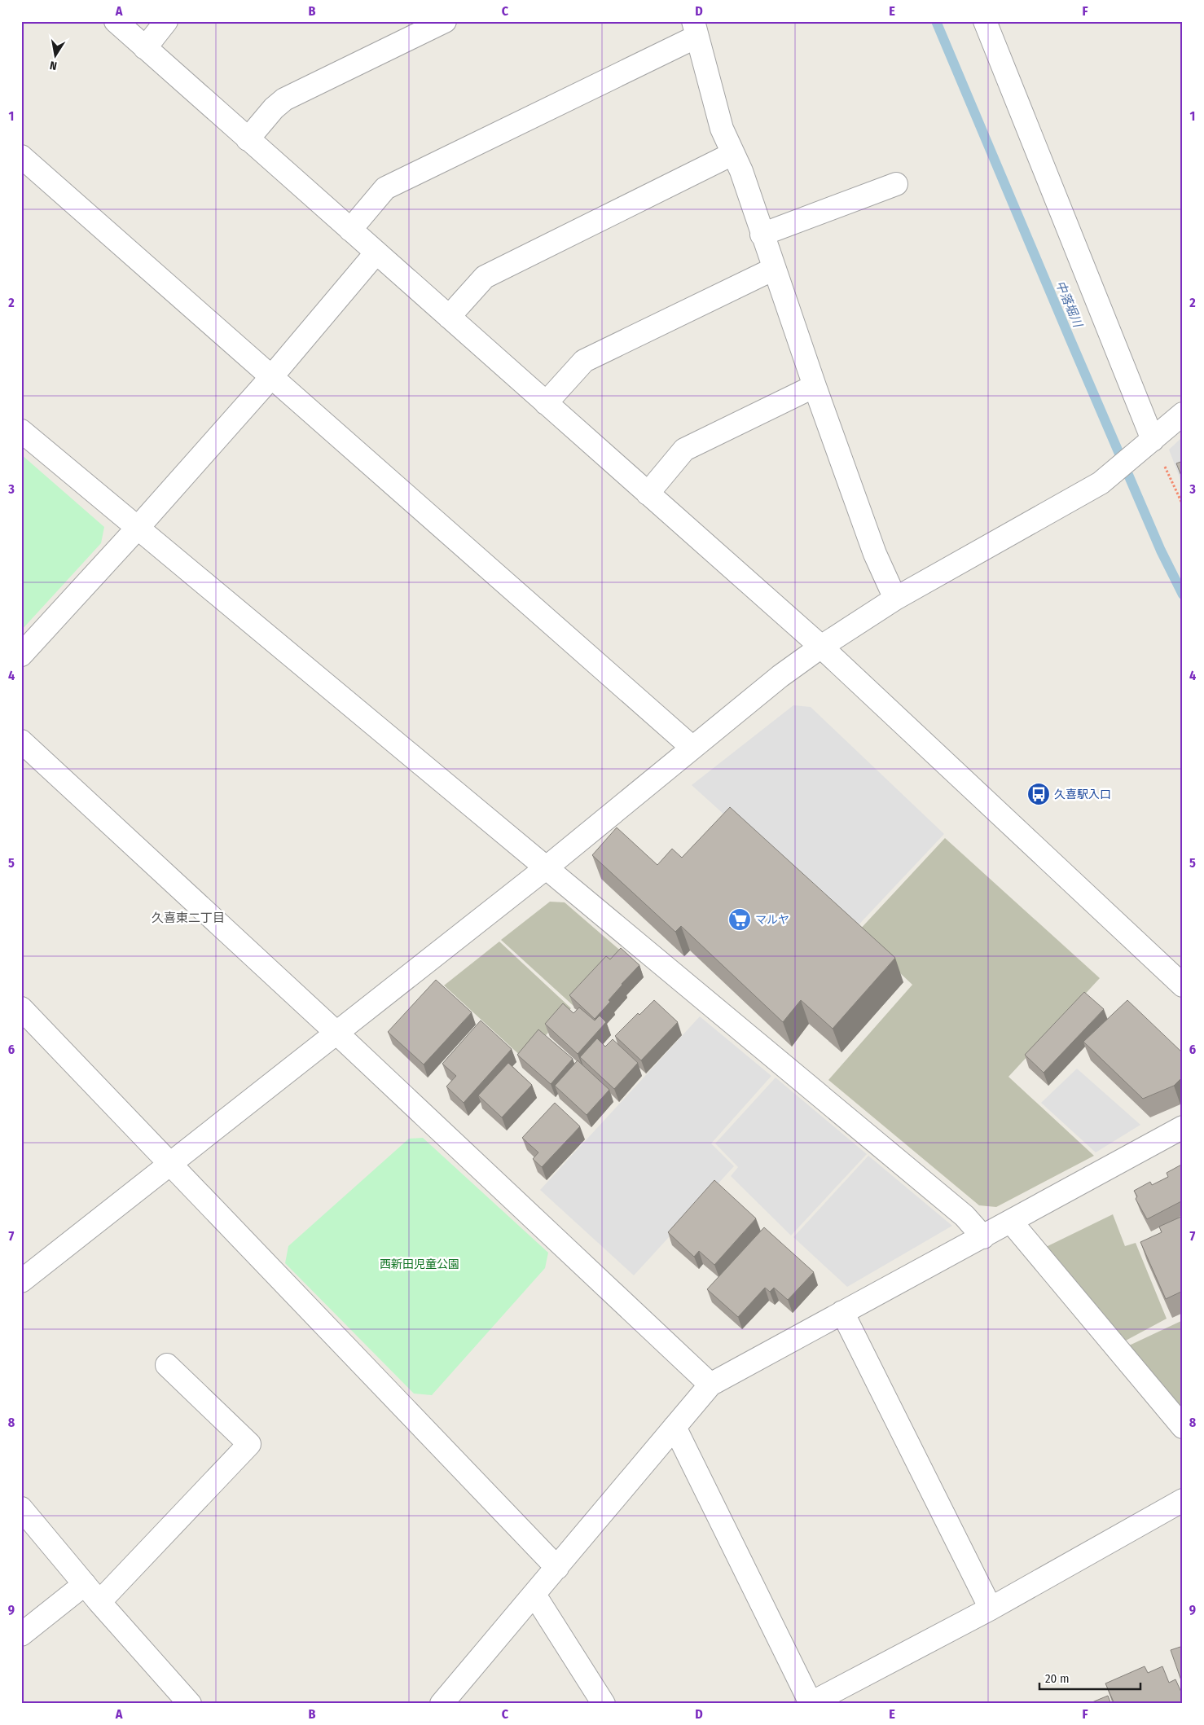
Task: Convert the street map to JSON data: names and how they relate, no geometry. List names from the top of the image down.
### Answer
{
  "districts": ["久喜東二丁目"],
  "water": ["中落堀川"],
  "parks": ["西新田児童公園"],
  "places": {
    "bus stop": ["久喜駅入口"],
    "supermarket": ["マルヤ"]
  },
  "scale_bar": "20 m",
  "north": "bottom",
  "grid": {
    "columns": [
      "A",
      "B",
      "C",
      "D",
      "E",
      "F"
    ],
    "rows": [
      "1",
      "2",
      "3",
      "4",
      "5",
      "6",
      "7",
      "8",
      "9"
    ]
  }
}
